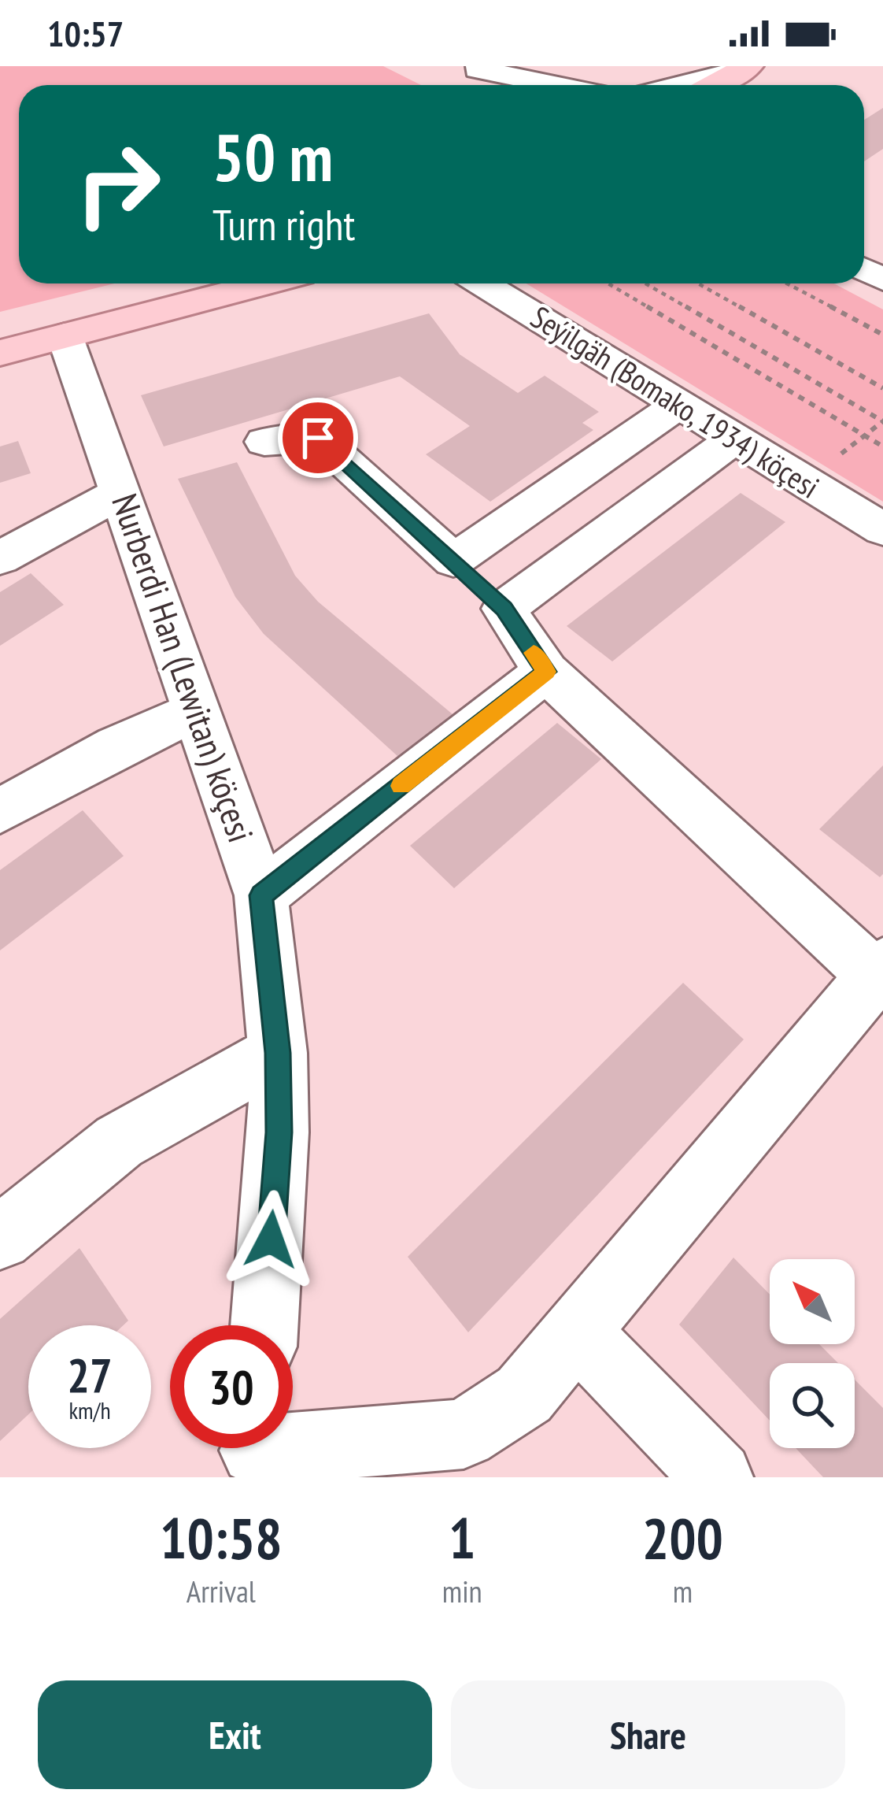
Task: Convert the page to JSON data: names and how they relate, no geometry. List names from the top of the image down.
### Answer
{
  "streets": {
    "street": ["Seýilgäh (Bomako, 1934) köçesi", "Nurberdi Han (Lewitan) köçesi"]
  },
  "north": "top left",
  "page": {
    "status": "10:57",
    "turn": ["50 m", "Turn right"],
    "speed": "27 km/h",
    "limit": "30",
    "eta": [
      "10:58",
      "Arrival",
      "1",
      "min",
      "200",
      "m"
    ],
    "buttons": ["Exit", "Share"]
  }
}
